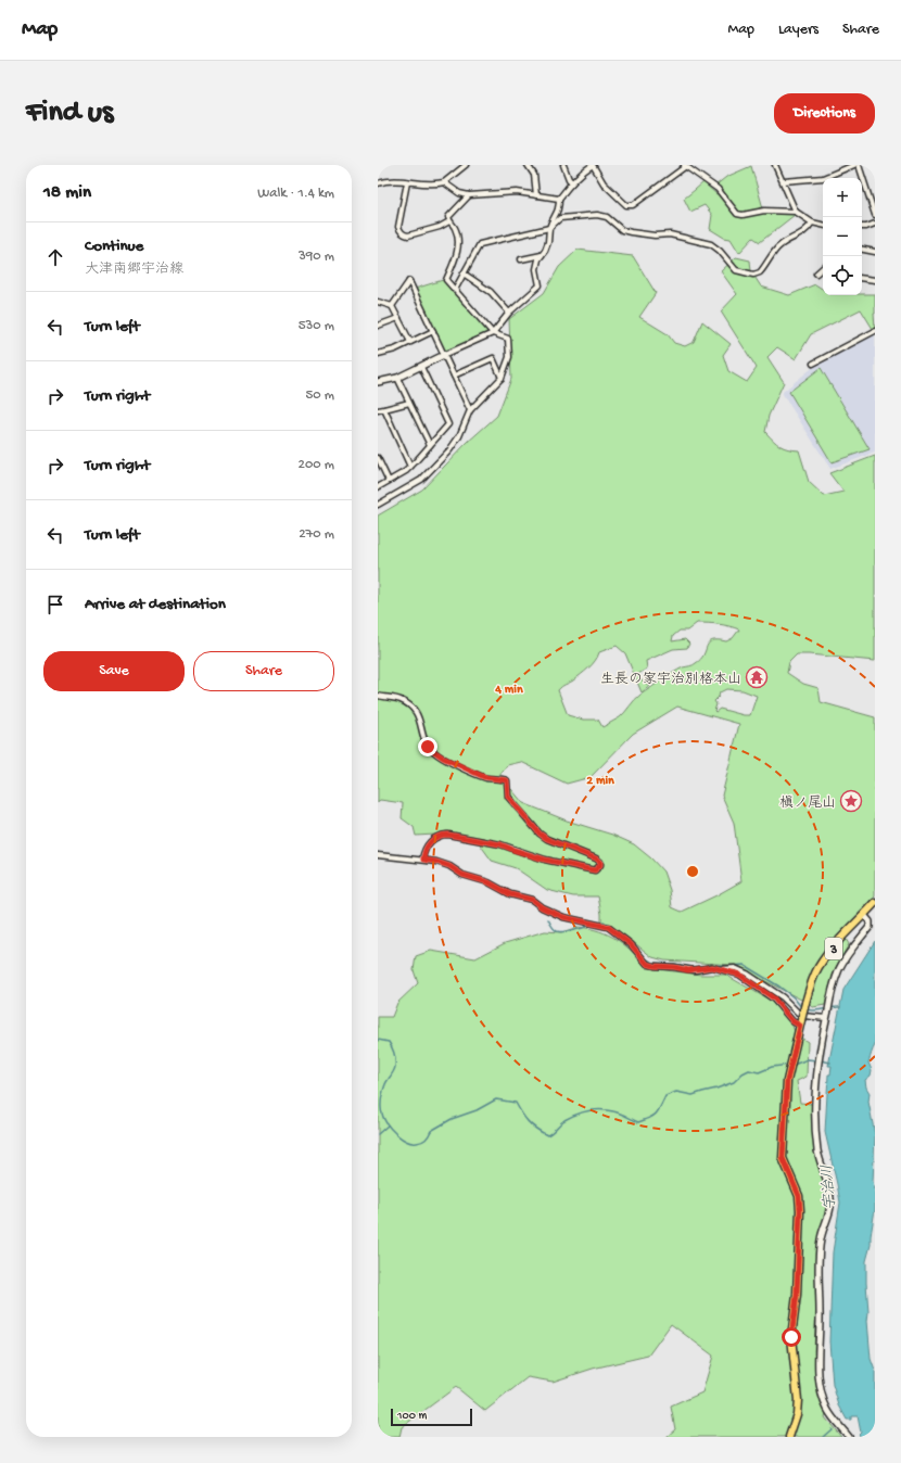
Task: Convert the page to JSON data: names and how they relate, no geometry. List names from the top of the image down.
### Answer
{
  "streets": {
    "main road": ["3"]
  },
  "water": ["宇治川"],
  "places": {
    "temple": ["生長の家宇治別格本山"],
    "place": ["槇ノ尾山"]
  },
  "scale_bar": "100 m",
  "page": {
    "header": "Map",
    "nav": ["Map", "Layers", "Share"],
    "buttons": [
      "Directions",
      ["Save", "Share"]
    ],
    "title": "Find us",
    "heading": ["18 min", "Walk · 1.4 km"],
    "map_buttons": ["+", "−"],
    "list": [
      ["Continue", "大津南郷宇治線", "390 m"],
      ["Turn left", "530 m"],
      ["Turn right", "50 m"],
      ["Turn right", "200 m"],
      ["Turn left", "270 m"],
      "Arrive at destination"
    ],
    "scale": "100 m"
  },
  "rings": ["4 min", "2 min"]
}
